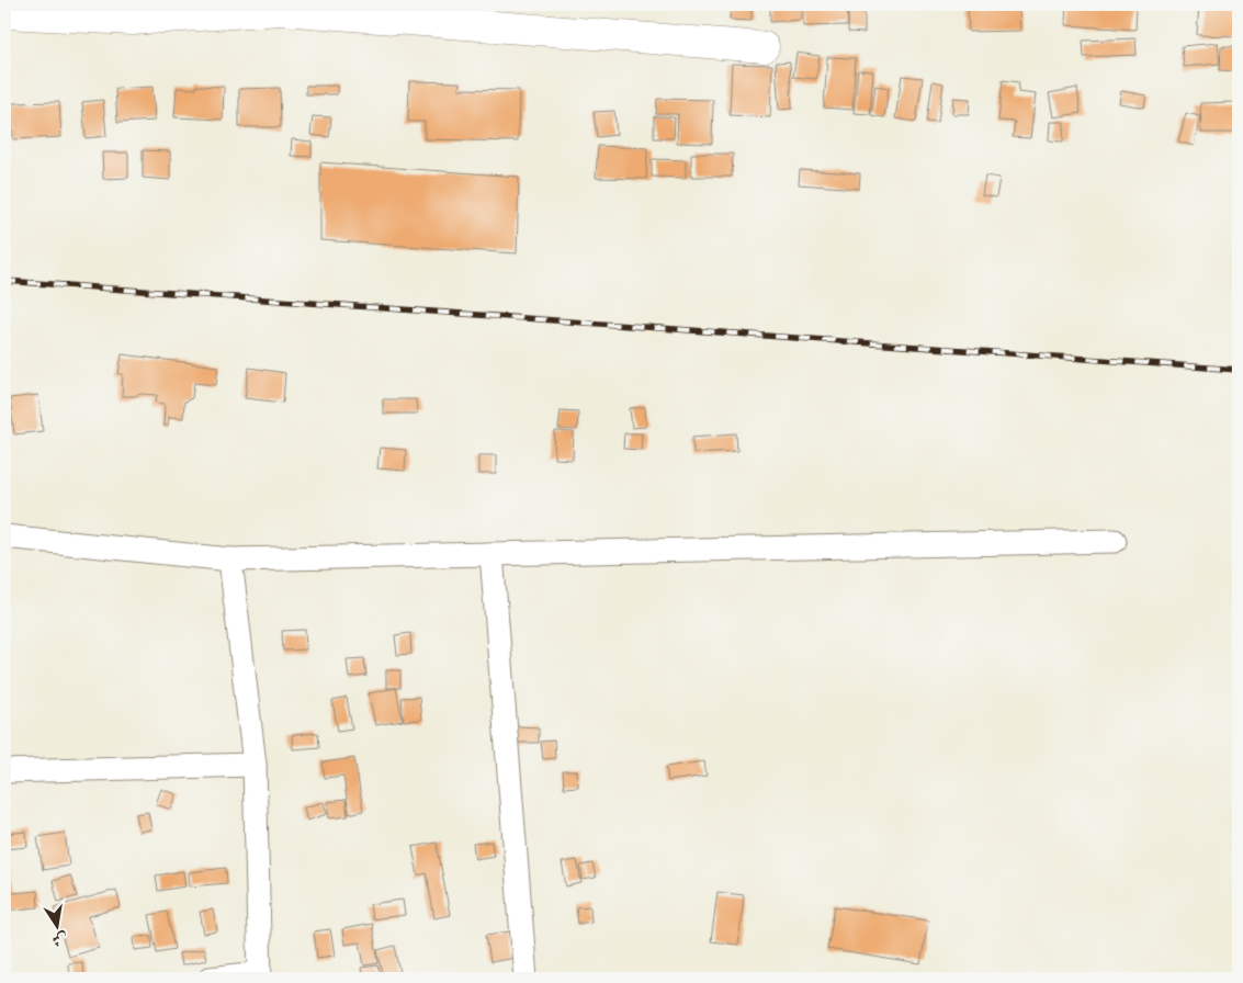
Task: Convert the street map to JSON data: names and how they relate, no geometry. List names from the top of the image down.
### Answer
{
  "north": "bottom"
}
